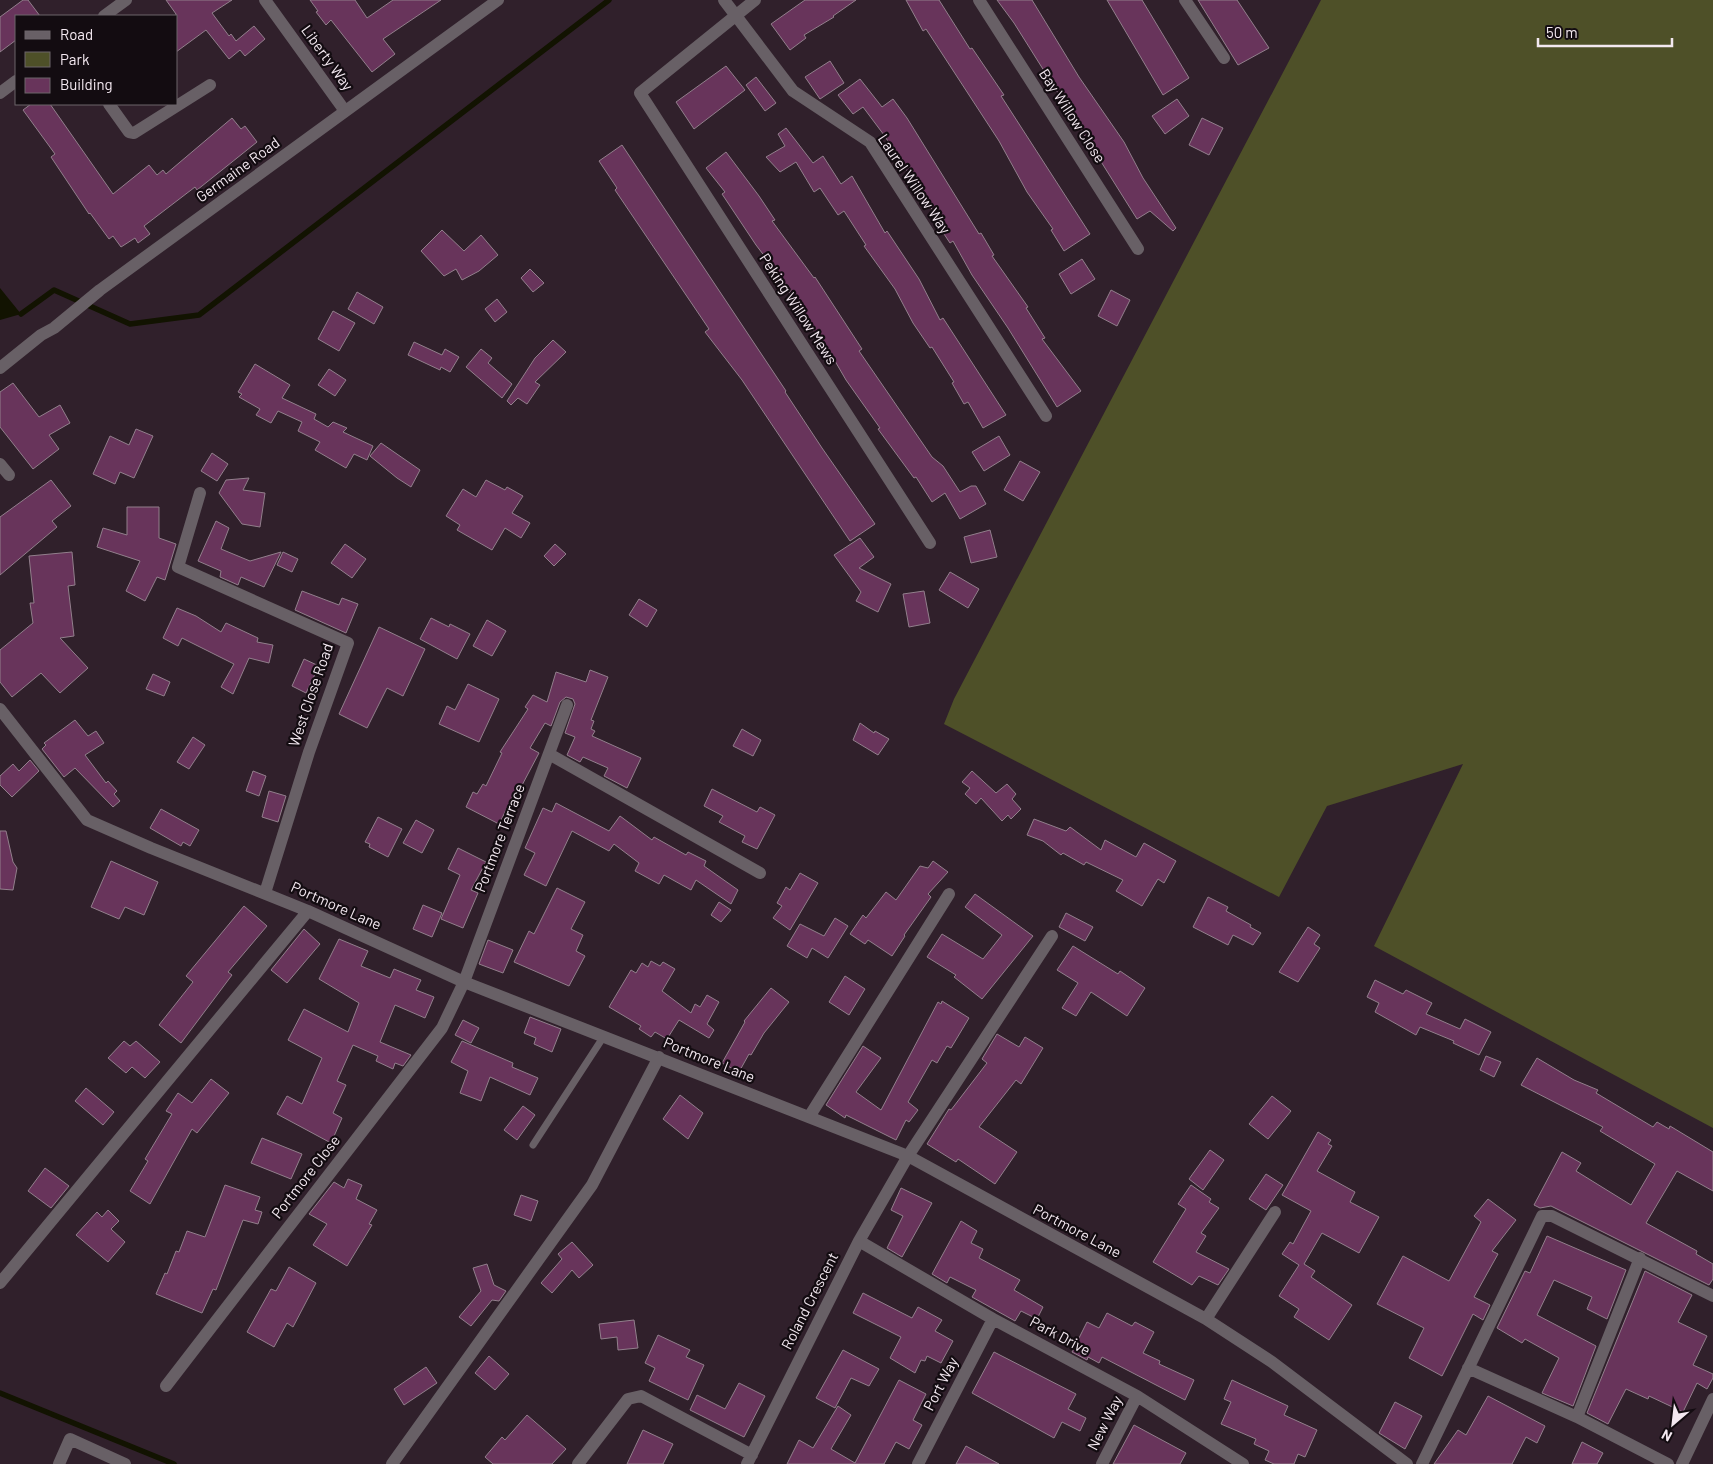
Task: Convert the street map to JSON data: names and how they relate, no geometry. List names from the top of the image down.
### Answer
{
  "streets": {
    "street": [
      "Liberty Way",
      "Bay Willow Close",
      "Germaine Road",
      "Laurel Willow Way",
      "Peking Willow Mews",
      "West Close Road",
      "Portmore Terrace",
      "Portmore Lane",
      "Portmore Close",
      "Roland Crescent",
      "Park Drive",
      "Port Way",
      "New Way"
    ]
  },
  "crossings": [
    ["Liberty Way", "Germaine Road"],
    ["Laurel Willow Way", "Peking Willow Mews"],
    ["West Close Road", "Portmore Lane"],
    ["Portmore Terrace", "Portmore Lane"],
    ["Portmore Terrace", "Portmore Close"],
    ["Portmore Lane", "Portmore Close"],
    ["Portmore Lane", "Roland Crescent"],
    ["Roland Crescent", "Park Drive"],
    ["Park Drive", "Port Way"],
    ["Park Drive", "New Way"]
  ],
  "legend": ["Road", "Park", "Building"],
  "scale_bar": "50 m",
  "north": "bottom left"
}
